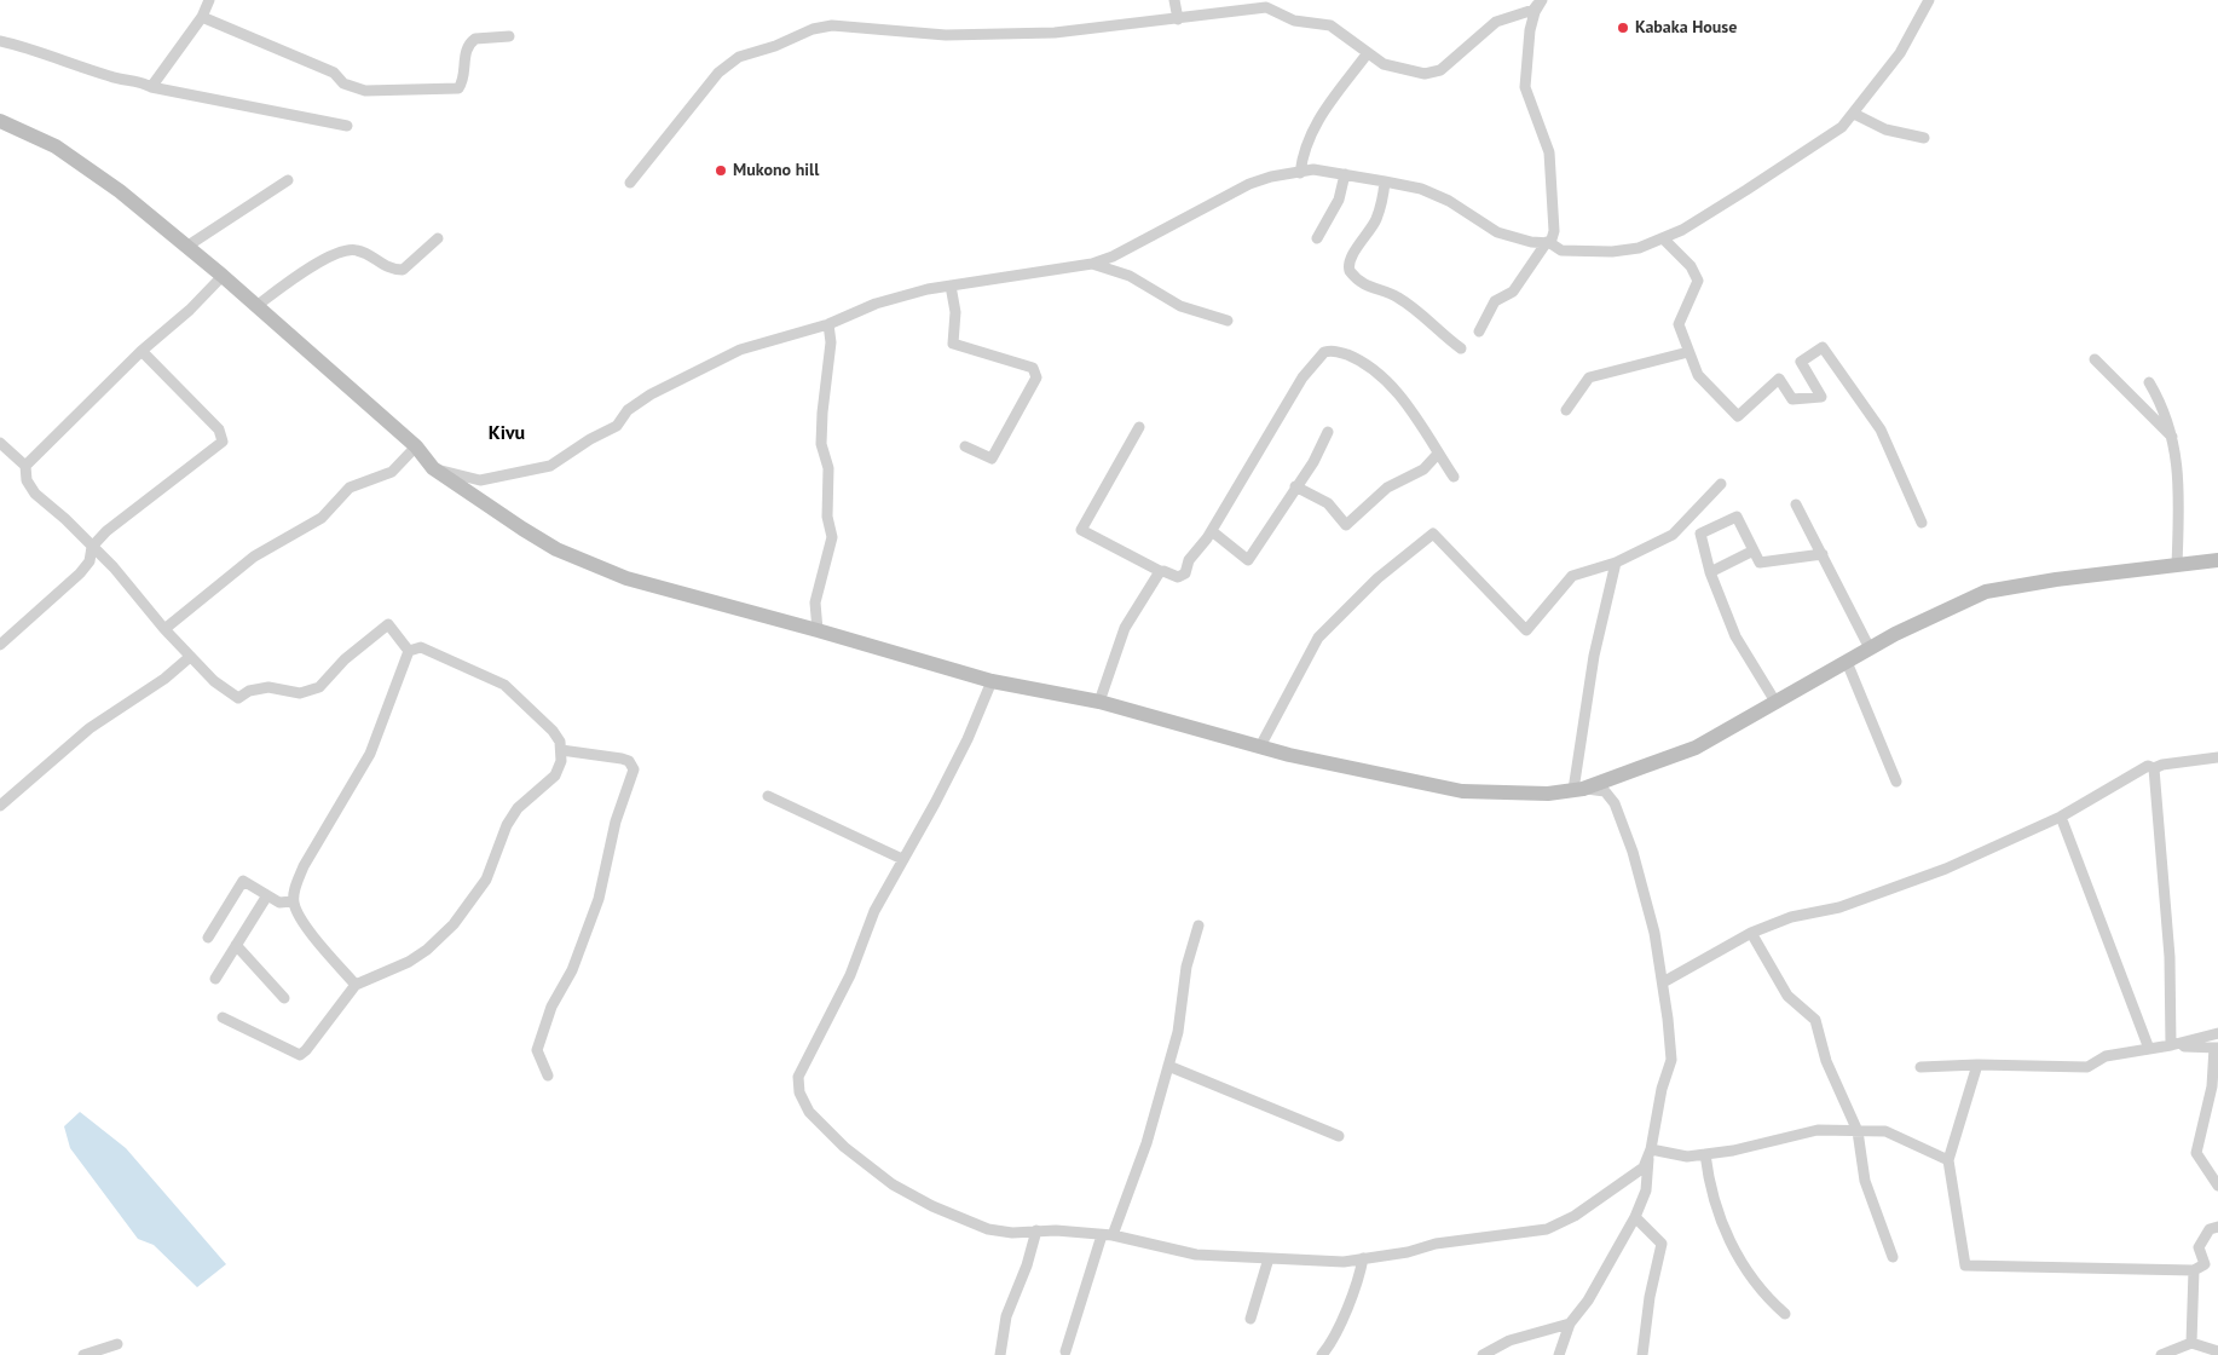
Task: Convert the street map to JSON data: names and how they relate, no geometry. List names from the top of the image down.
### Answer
{
  "districts": ["Kivu"],
  "places": ["Kabaka House", "Mukono hill"]
}
